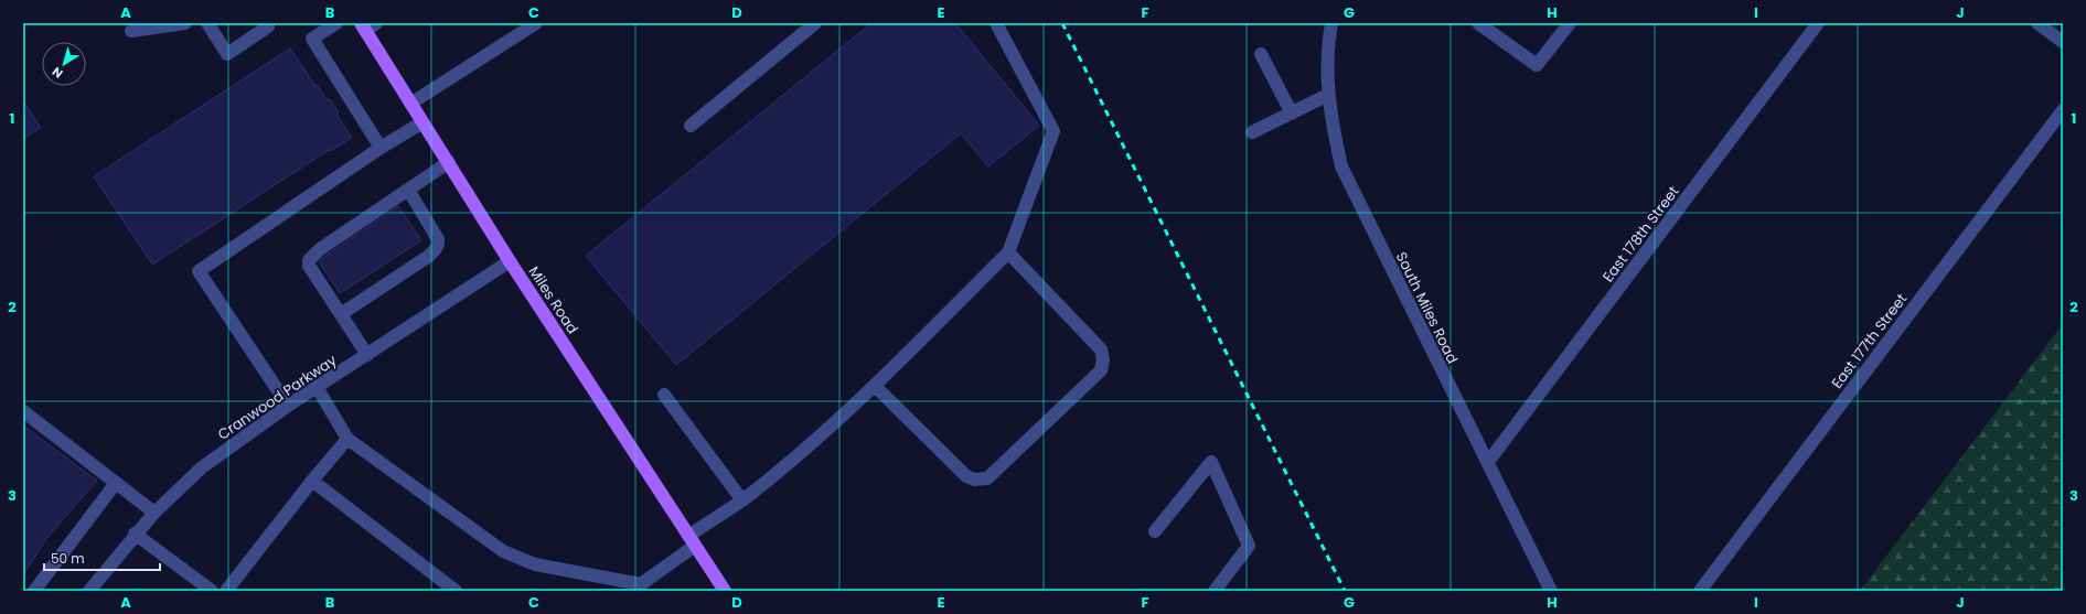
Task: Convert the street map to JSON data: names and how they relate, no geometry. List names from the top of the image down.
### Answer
{
  "streets": {
    "main road": ["Miles Road"],
    "street": [
      "East 178th Street",
      "South Miles Road",
      "East 177th Street",
      "Cranwood Parkway"
    ]
  },
  "crossings": [
    ["East 178th Street", "South Miles Road"],
    ["Miles Road", "Cranwood Parkway"]
  ],
  "scale_bar": "50 m",
  "north": "bottom left",
  "grid": {
    "columns": [
      "A",
      "B",
      "C",
      "D",
      "E",
      "F",
      "G",
      "H",
      "I",
      "J"
    ],
    "rows": ["1", "2", "3"]
  }
}
